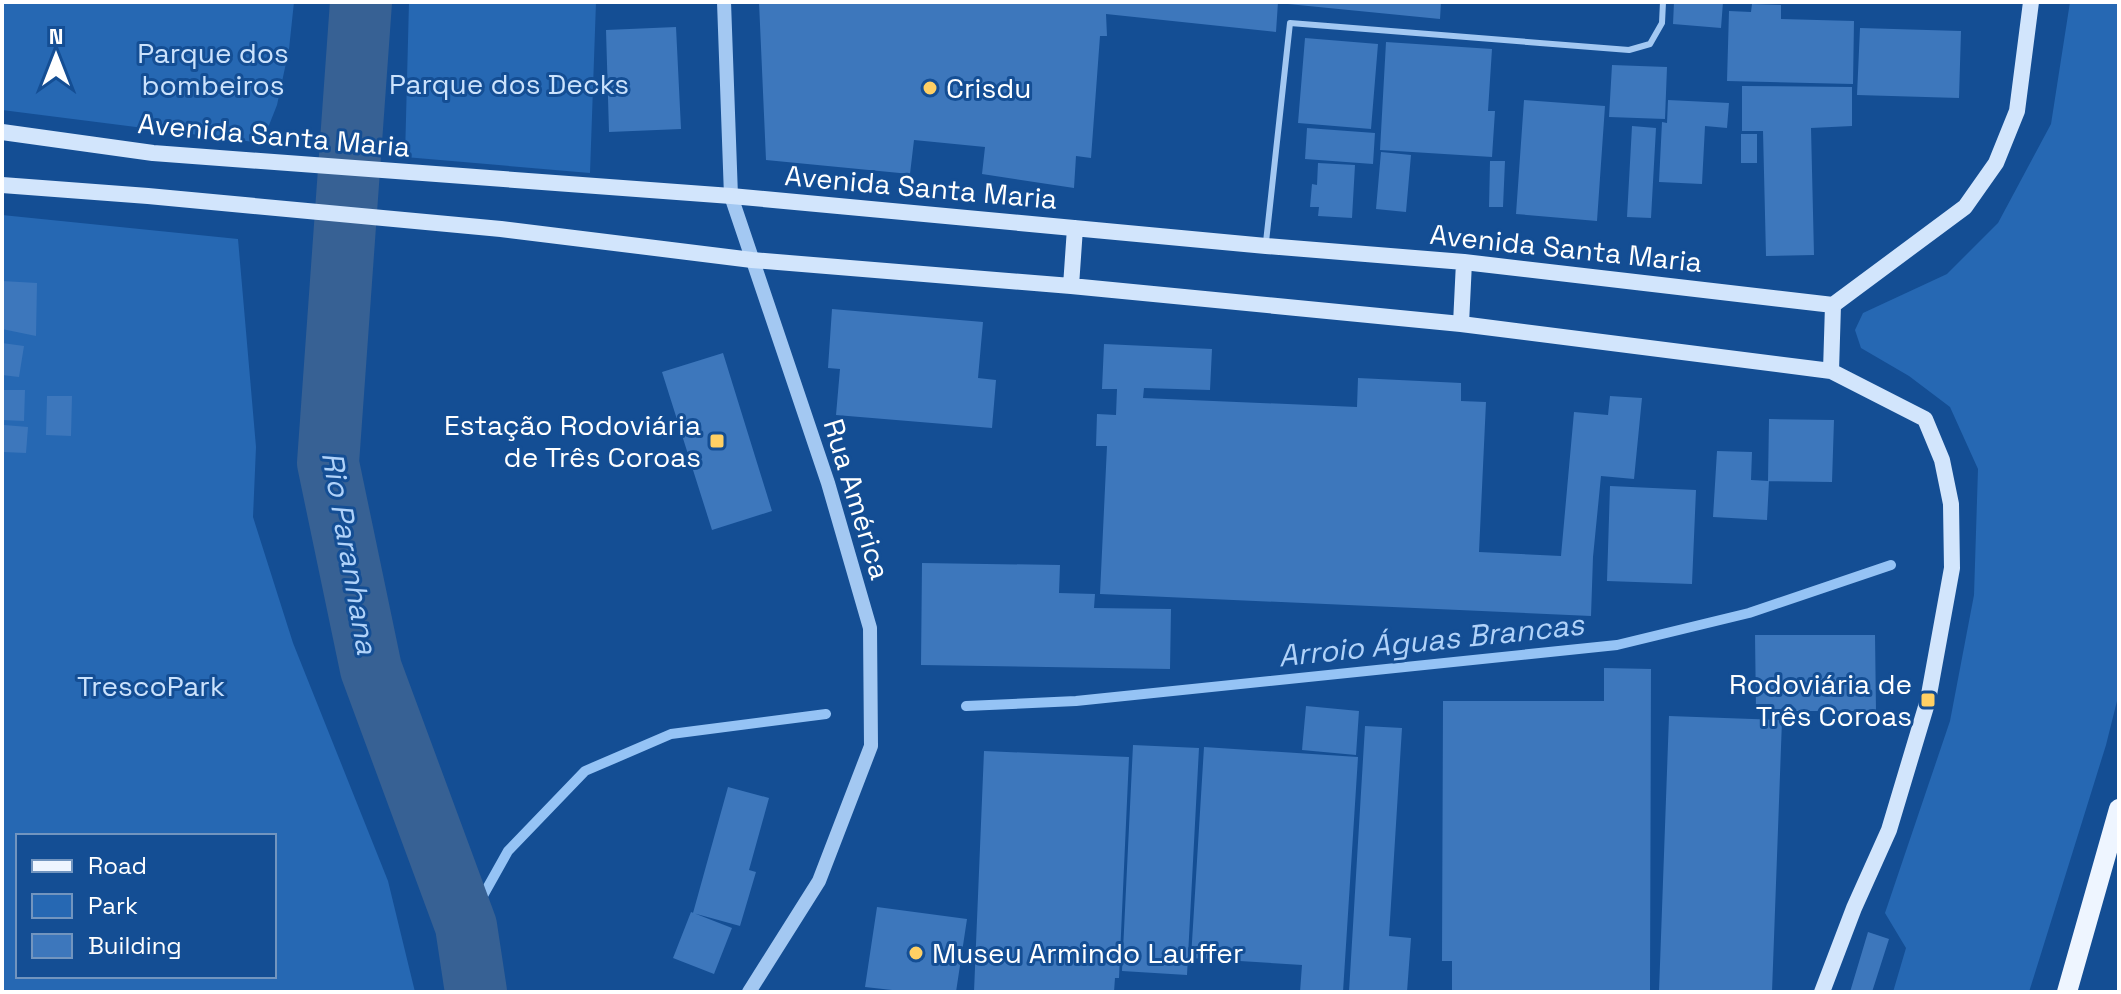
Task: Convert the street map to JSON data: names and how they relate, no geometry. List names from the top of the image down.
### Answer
{
  "streets": {
    "main road": ["Avenida Santa Maria"],
    "street": ["Rua América"]
  },
  "crossings": [
    ["Avenida Santa Maria", "Rua América"]
  ],
  "water": ["Rio Paranhana", "Arroio Águas Brancas"],
  "parks": ["Parque dos bombeiros", "Parque dos Decks", "TrescoPark"],
  "places": {
    "other": ["Crisdu", "Museu Armindo Lauffer"],
    "transit": ["Estação Rodoviária de Três Coroas", "Rodoviária de Três Coroas"]
  },
  "legend": ["Road", "Park", "Building"],
  "north": "top"
}
